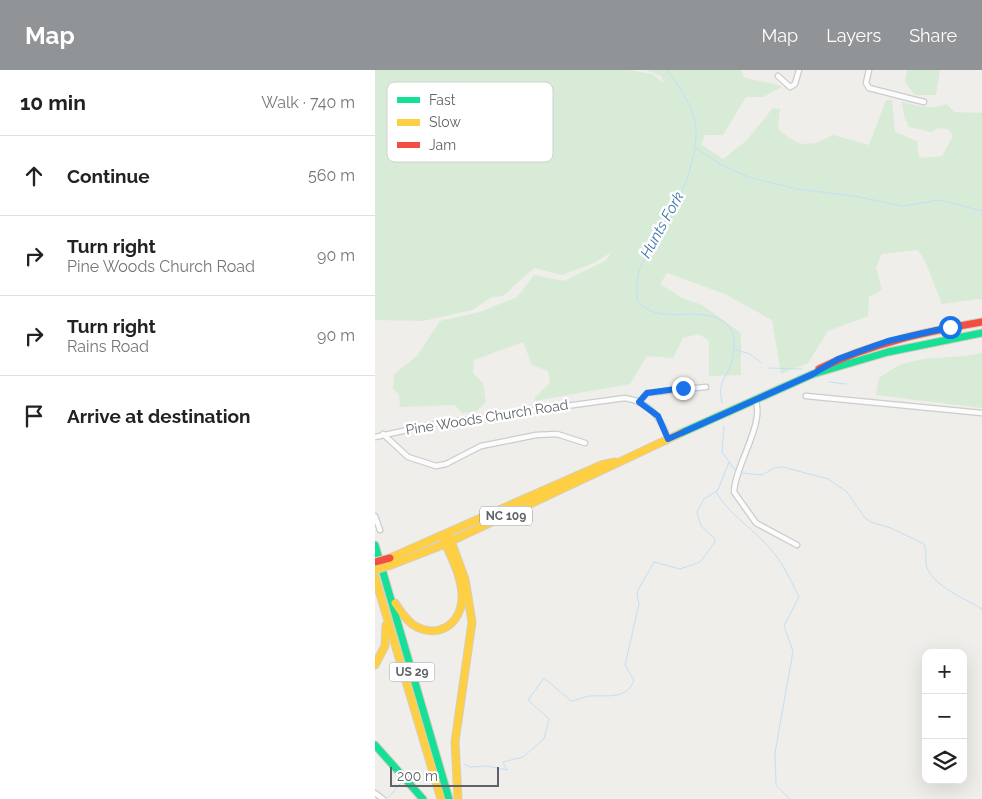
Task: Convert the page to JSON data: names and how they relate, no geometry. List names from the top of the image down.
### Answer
{
  "streets": {
    "main road": ["NC 109", "US 29"],
    "street": ["Pine Woods Church Road"]
  },
  "crossings": [
    ["Pine Woods Church Road", "NC 109"]
  ],
  "water": ["Hunts Fork"],
  "legend": ["Fast", "Slow", "Jam"],
  "scale_bar": "200 m",
  "page": {
    "header": "Map",
    "nav": ["Map", "Layers", "Share"],
    "heading": ["10 min", "Walk · 740 m"],
    "list": [
      ["Continue", "560 m"],
      ["Turn right", "Pine Woods Church Road", "90 m"],
      ["Turn right", "Rains Road", "90 m"],
      "Arrive at destination"
    ],
    "map_buttons": ["+", "−"],
    "scale": "200 m"
  }
}
